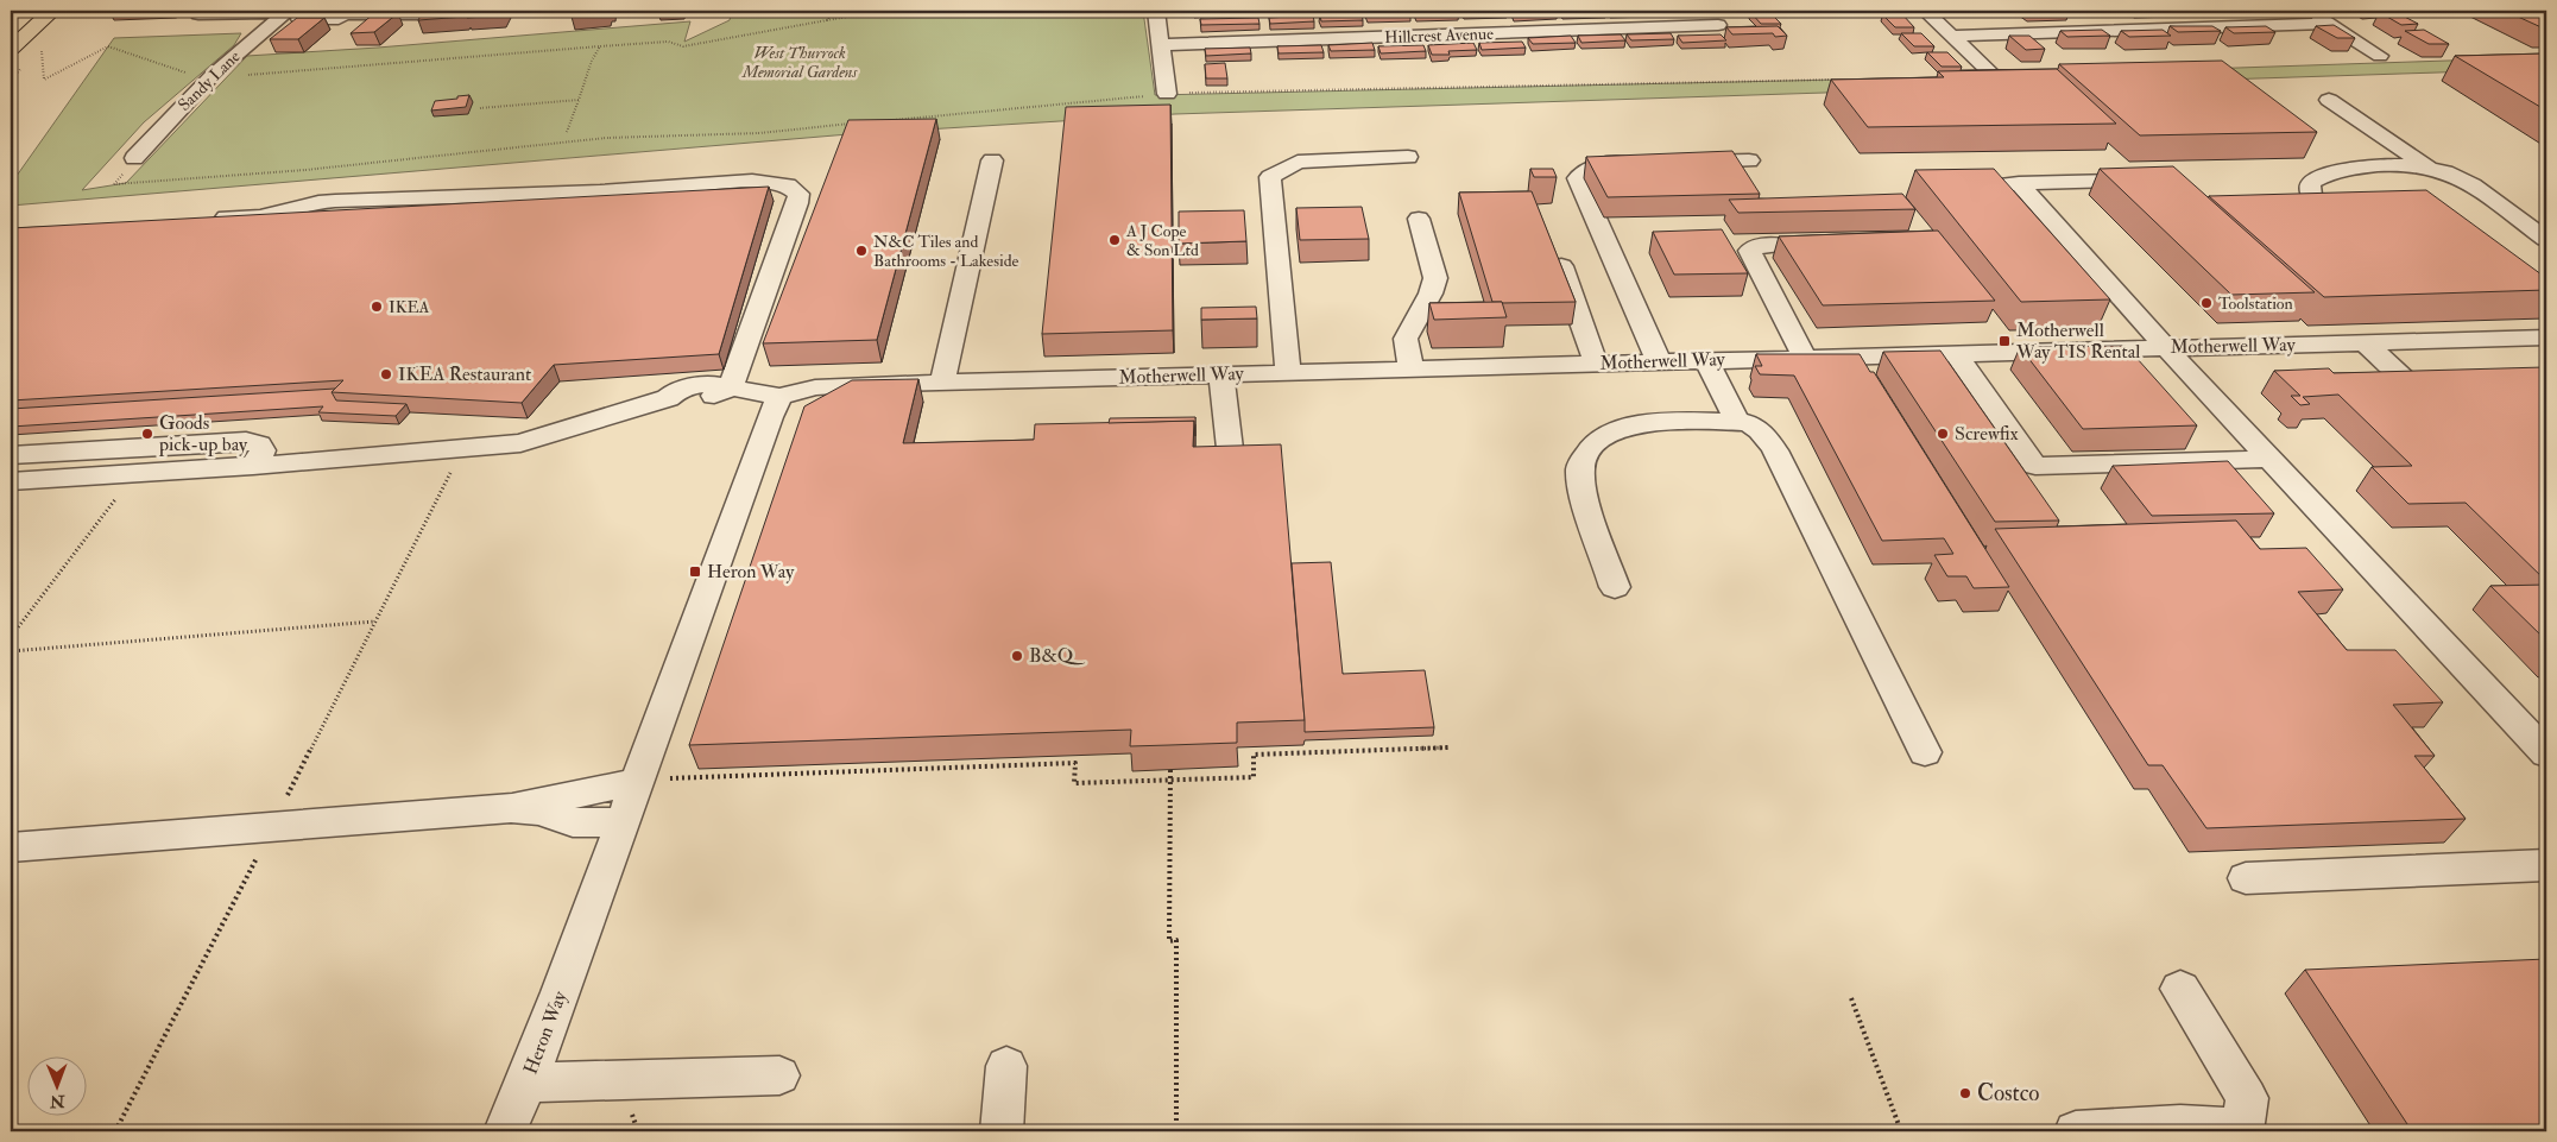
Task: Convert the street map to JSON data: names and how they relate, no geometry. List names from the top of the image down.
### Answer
{
  "streets": {
    "street": [
      "Hillcrest Avenue",
      "Sandy Lane",
      "Motherwell Way",
      "Heron Way"
    ]
  },
  "crossings": [
    ["Motherwell Way", "Heron Way"]
  ],
  "parks": ["West Thurrock Memorial Gardens"],
  "places": {
    "other": [
      "A J Cope & Son Ltd",
      "N&C Tiles and Bathrooms - Lakeside",
      "Toolstation",
      "IKEA",
      "IKEA Restaurant",
      "Goods pick-up bay",
      "Screwfix",
      "B&Q",
      "Costco"
    ],
    "transit": ["Motherwell Way TIS Rental", "Heron Way"]
  },
  "north": "bottom"
}
